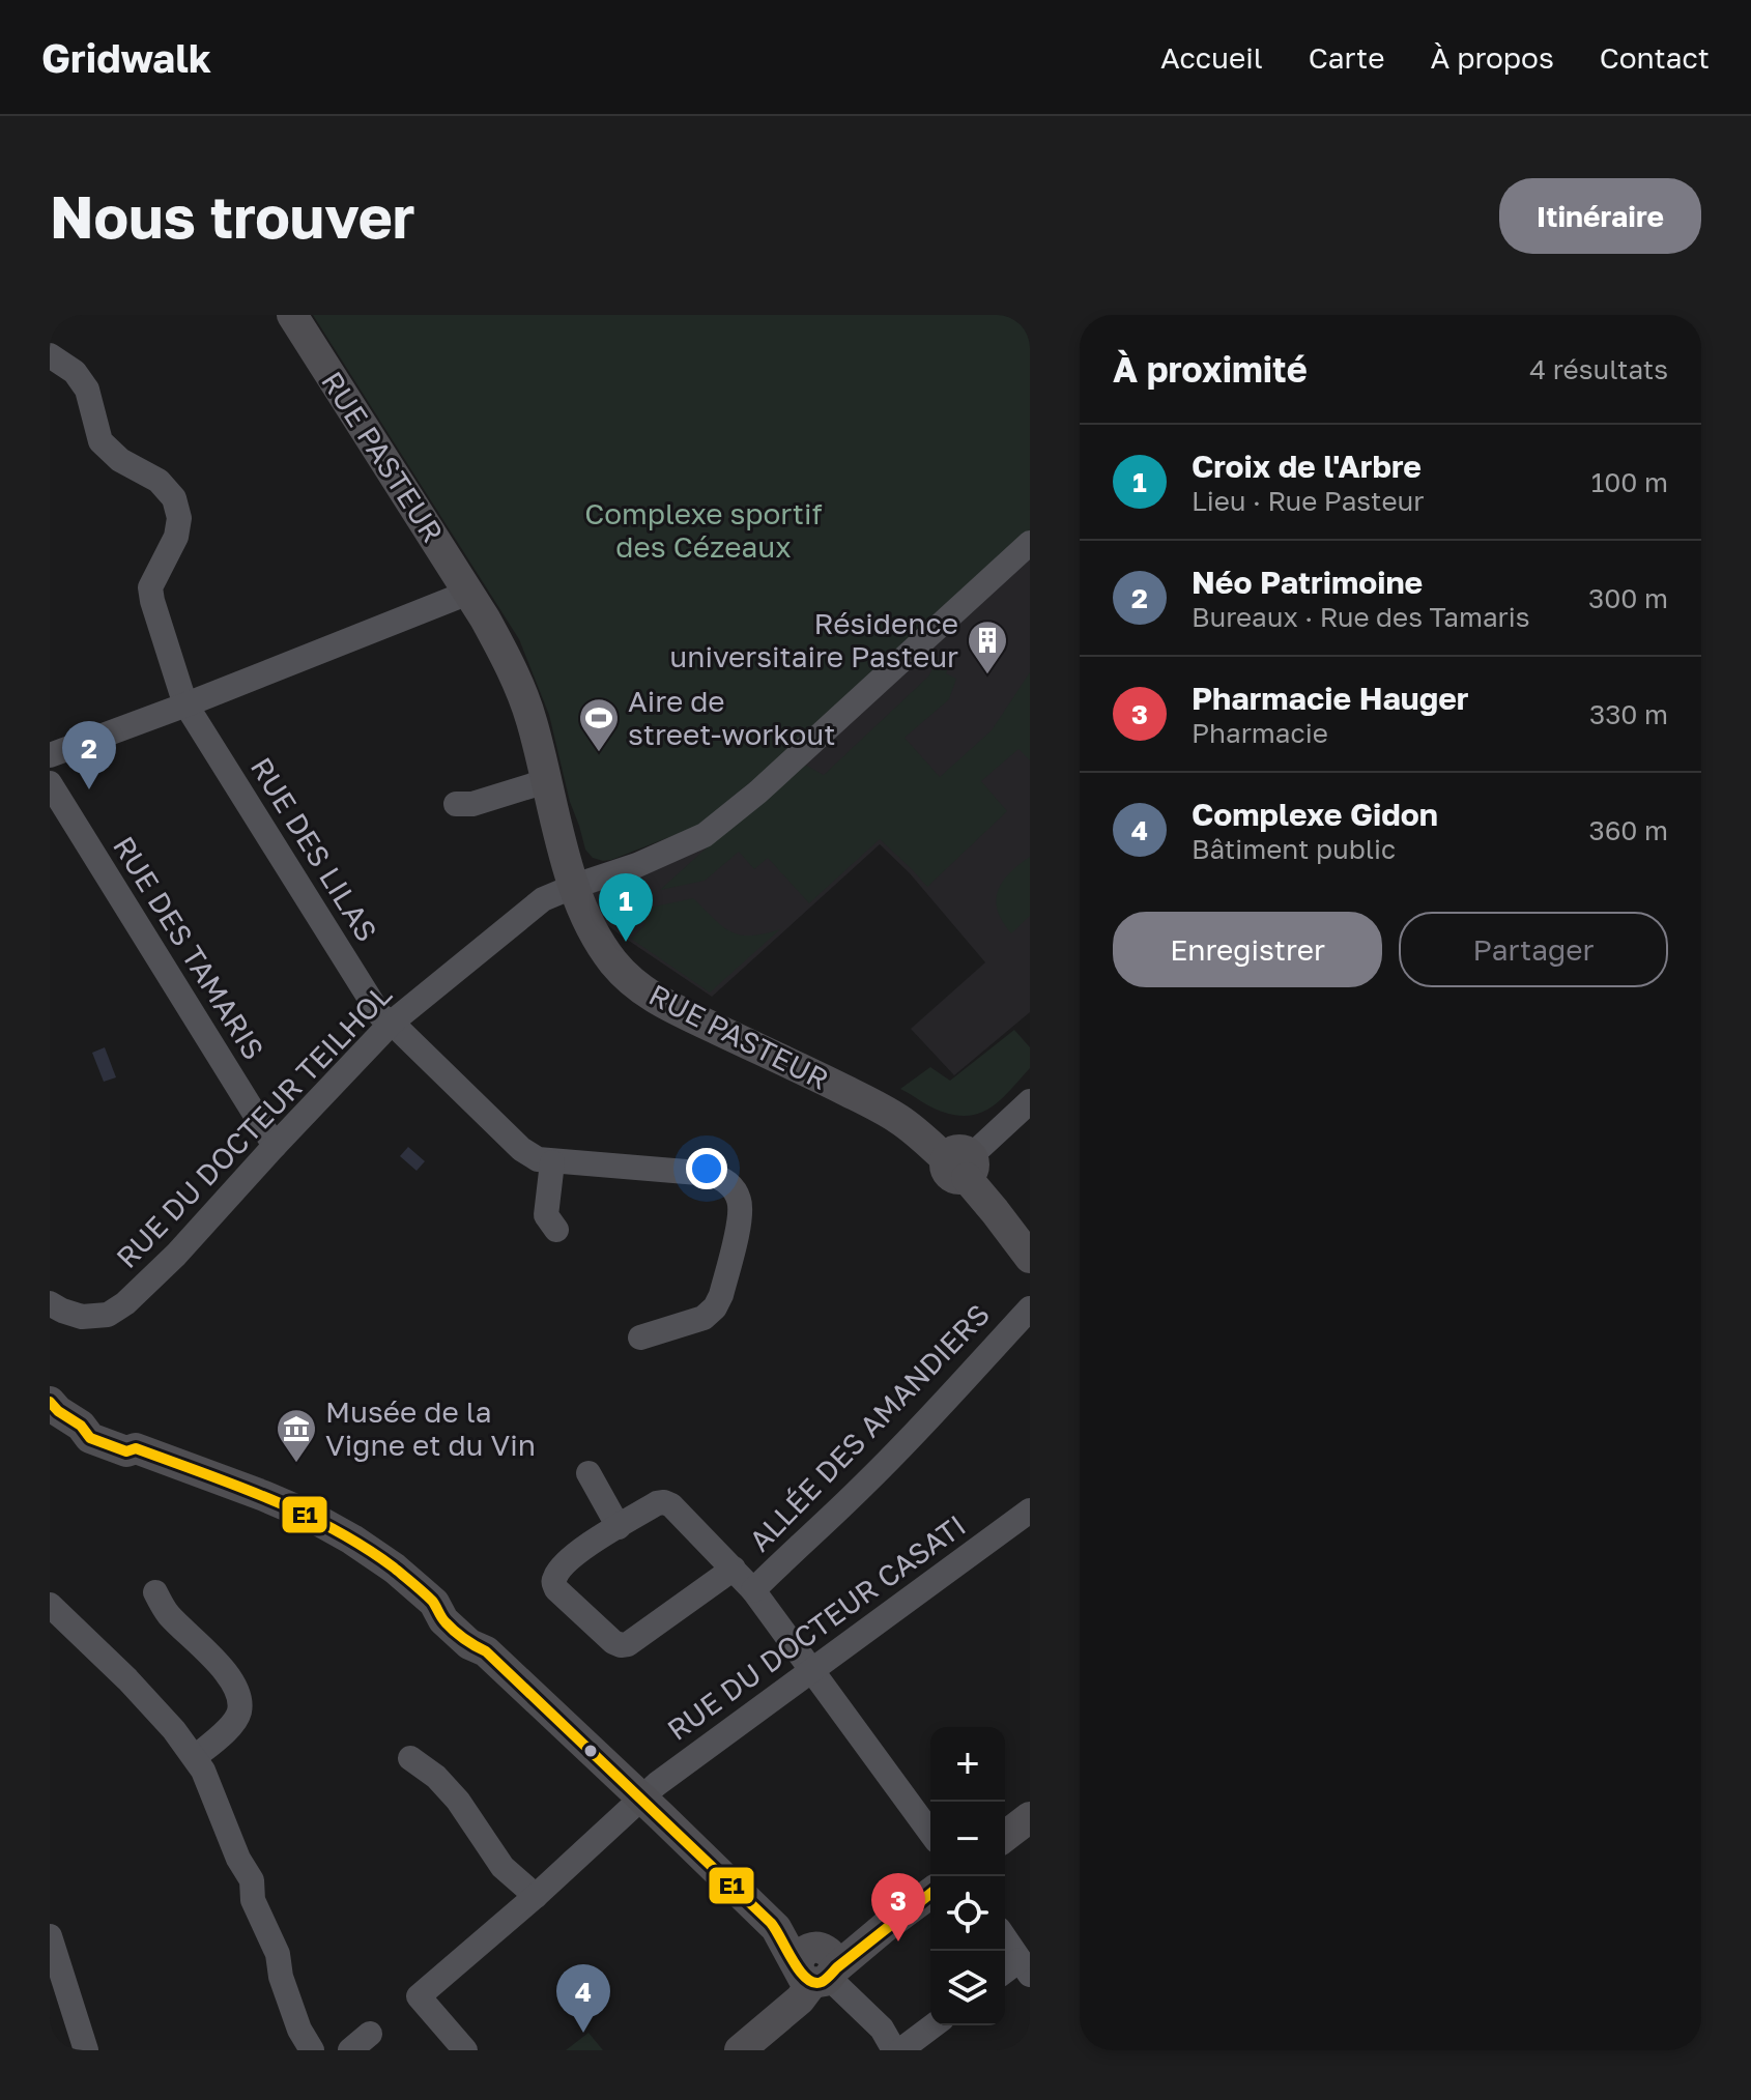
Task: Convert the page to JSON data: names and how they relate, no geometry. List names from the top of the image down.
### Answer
{
  "streets": {
    "main road": ["RUE PASTEUR"],
    "street": [
      "RUE DES LILAS",
      "RUE DES TAMARIS",
      "RUE DU DOCTEUR TEILHOL",
      "ALLÉE DES AMANDIERS",
      "RUE DU DOCTEUR CASATI"
    ]
  },
  "crossings": [
    ["RUE PASTEUR", "RUE DU DOCTEUR TEILHOL"],
    ["RUE DES LILAS", "RUE DU DOCTEUR TEILHOL"],
    ["RUE DES TAMARIS", "RUE DU DOCTEUR TEILHOL"]
  ],
  "parks": ["Complexe sportif des Cézeaux"],
  "places": {
    "building": ["Résidence universitaire Pasteur"],
    "sports": ["Aire de street-workout"],
    "museum": ["Musée de la Vigne et du Vin"]
  },
  "lines": ["transit line E1"],
  "page": {
    "header": "Gridwalk",
    "nav": [
      "Accueil",
      "Carte",
      "À propos",
      "Contact"
    ],
    "buttons": [
      "Itinéraire",
      ["Enregistrer", "Partager"]
    ],
    "title": "Nous trouver",
    "heading": ["À proximité", "4 résultats"],
    "list": [
      {
        "mark": "1",
        "name": "Croix de l'Arbre",
        "note": "Lieu · Rue Pasteur",
        "value": "100 m"
      },
      {
        "mark": "2",
        "name": "Néo Patrimoine",
        "note": "Bureaux · Rue des Tamaris",
        "value": "300 m"
      },
      {
        "mark": "3",
        "name": "Pharmacie Hauger",
        "note": "Pharmacie",
        "value": "330 m"
      },
      {
        "mark": "4",
        "name": "Complexe Gidon",
        "note": "Bâtiment public",
        "value": "360 m"
      }
    ],
    "pins": [
      "2",
      "1",
      "3",
      "4"
    ],
    "map_buttons": ["+", "−"]
  }
}
